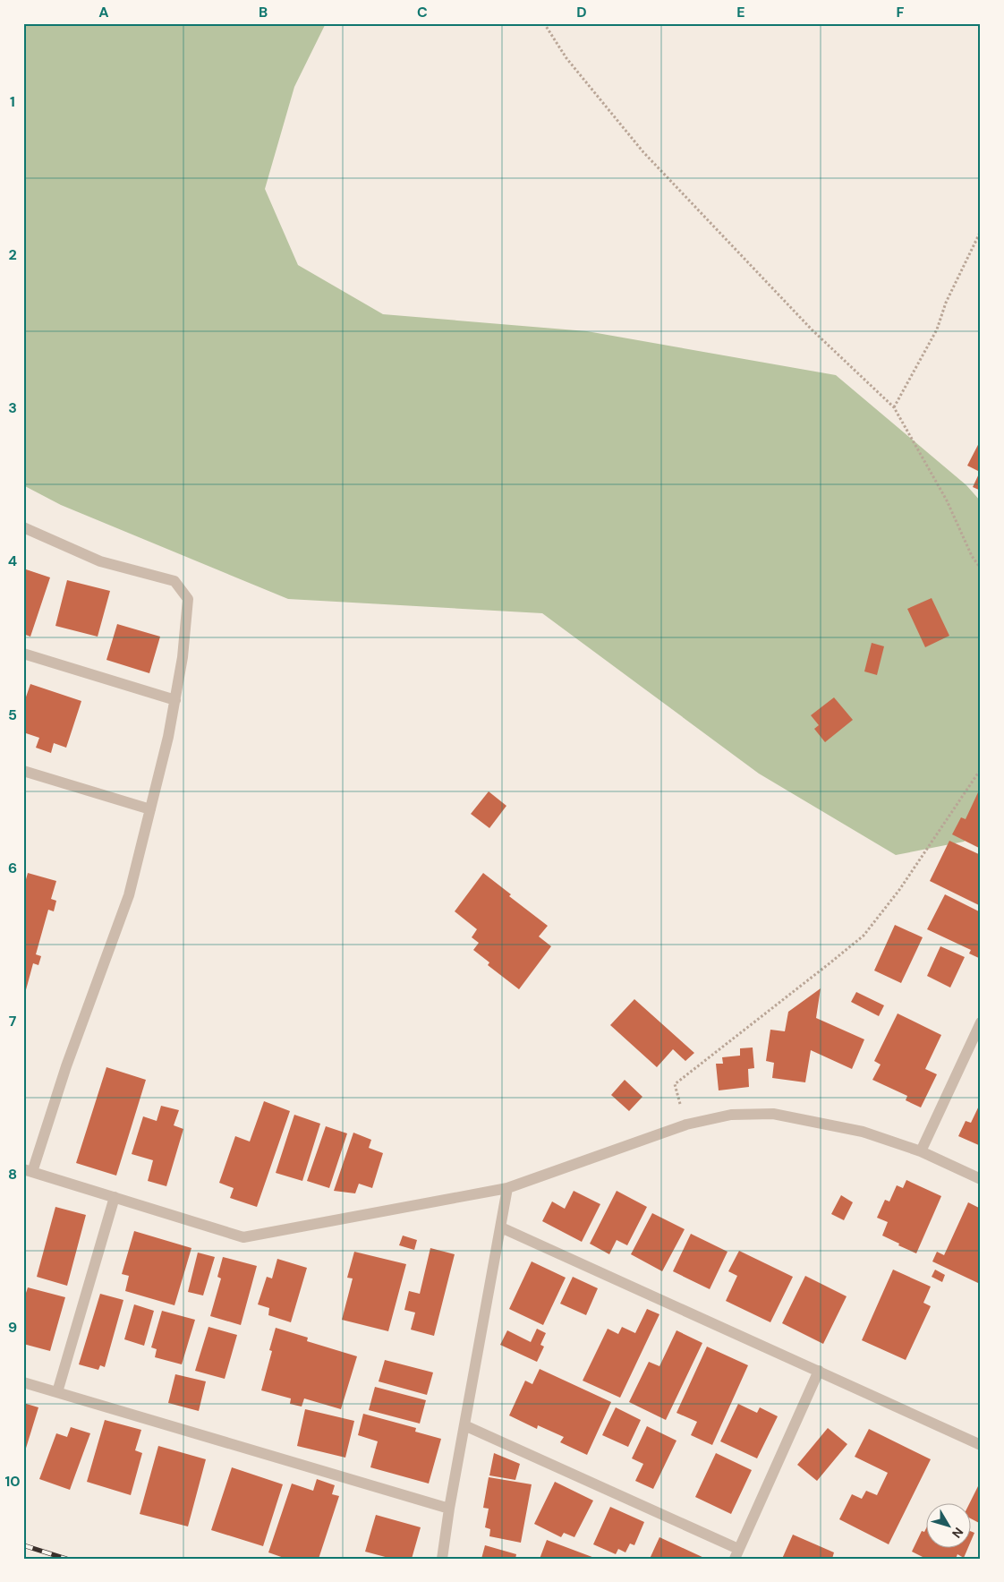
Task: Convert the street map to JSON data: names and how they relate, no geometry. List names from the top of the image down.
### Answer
{
  "north": "bottom right",
  "grid": {
    "columns": [
      "A",
      "B",
      "C",
      "D",
      "E",
      "F"
    ],
    "rows": [
      "1",
      "2",
      "3",
      "4",
      "5",
      "6",
      "7",
      "8",
      "9",
      "10"
    ]
  }
}
